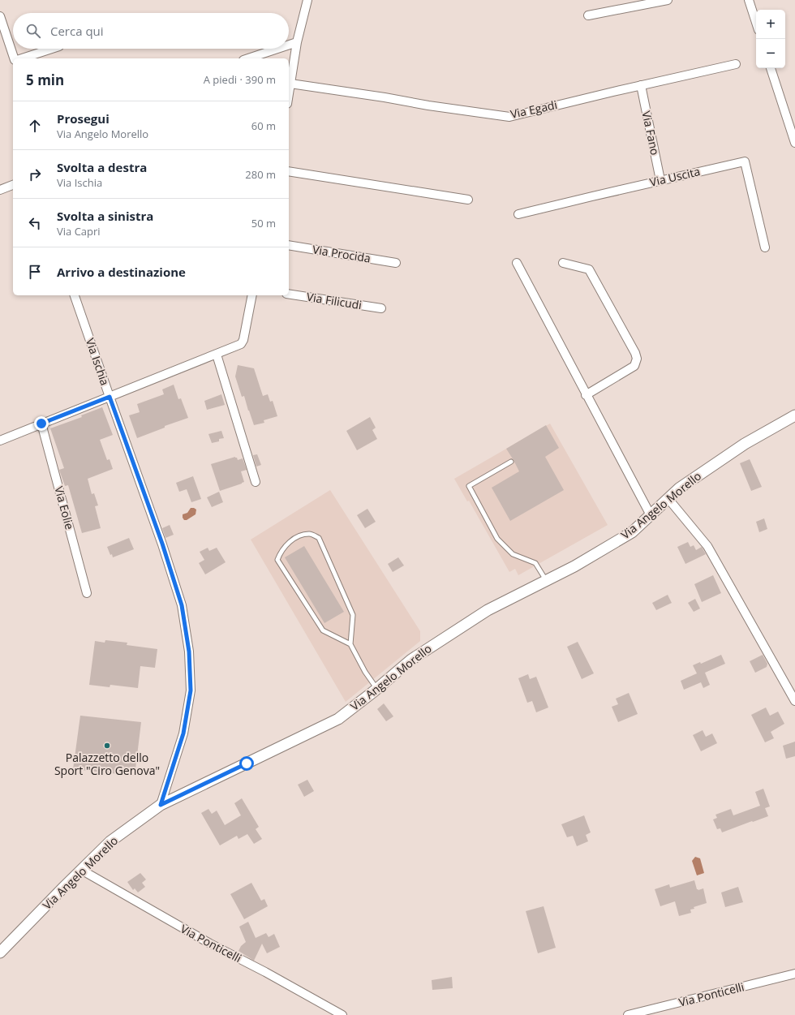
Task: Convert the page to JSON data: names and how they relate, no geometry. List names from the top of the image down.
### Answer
{
  "streets": {
    "street": [
      "Via Egadi",
      "Via Fano",
      "Via Uscita",
      "Via Procida",
      "Via Filicudi",
      "Via Ischia",
      "Via Angelo Morello",
      "Via Eolie",
      "Via Ponticelli"
    ]
  },
  "crossings": [
    ["Via Egadi", "Via Fano"],
    ["Via Fano", "Via Uscita"],
    ["Via Ischia", "Via Angelo Morello"],
    ["Via Angelo Morello", "Via Ponticelli"]
  ],
  "places": ["Palazzetto dello Sport \"Ciro Genova\""],
  "page": {
    "map_buttons": ["+", "−"],
    "search": "Cerca qui",
    "heading": ["5 min", "A piedi · 390 m"],
    "list": [
      ["Prosegui", "Via Angelo Morello", "60 m"],
      ["Svolta a destra", "Via Ischia", "280 m"],
      ["Svolta a sinistra", "Via Capri", "50 m"],
      "Arrivo a destinazione"
    ]
  }
}
